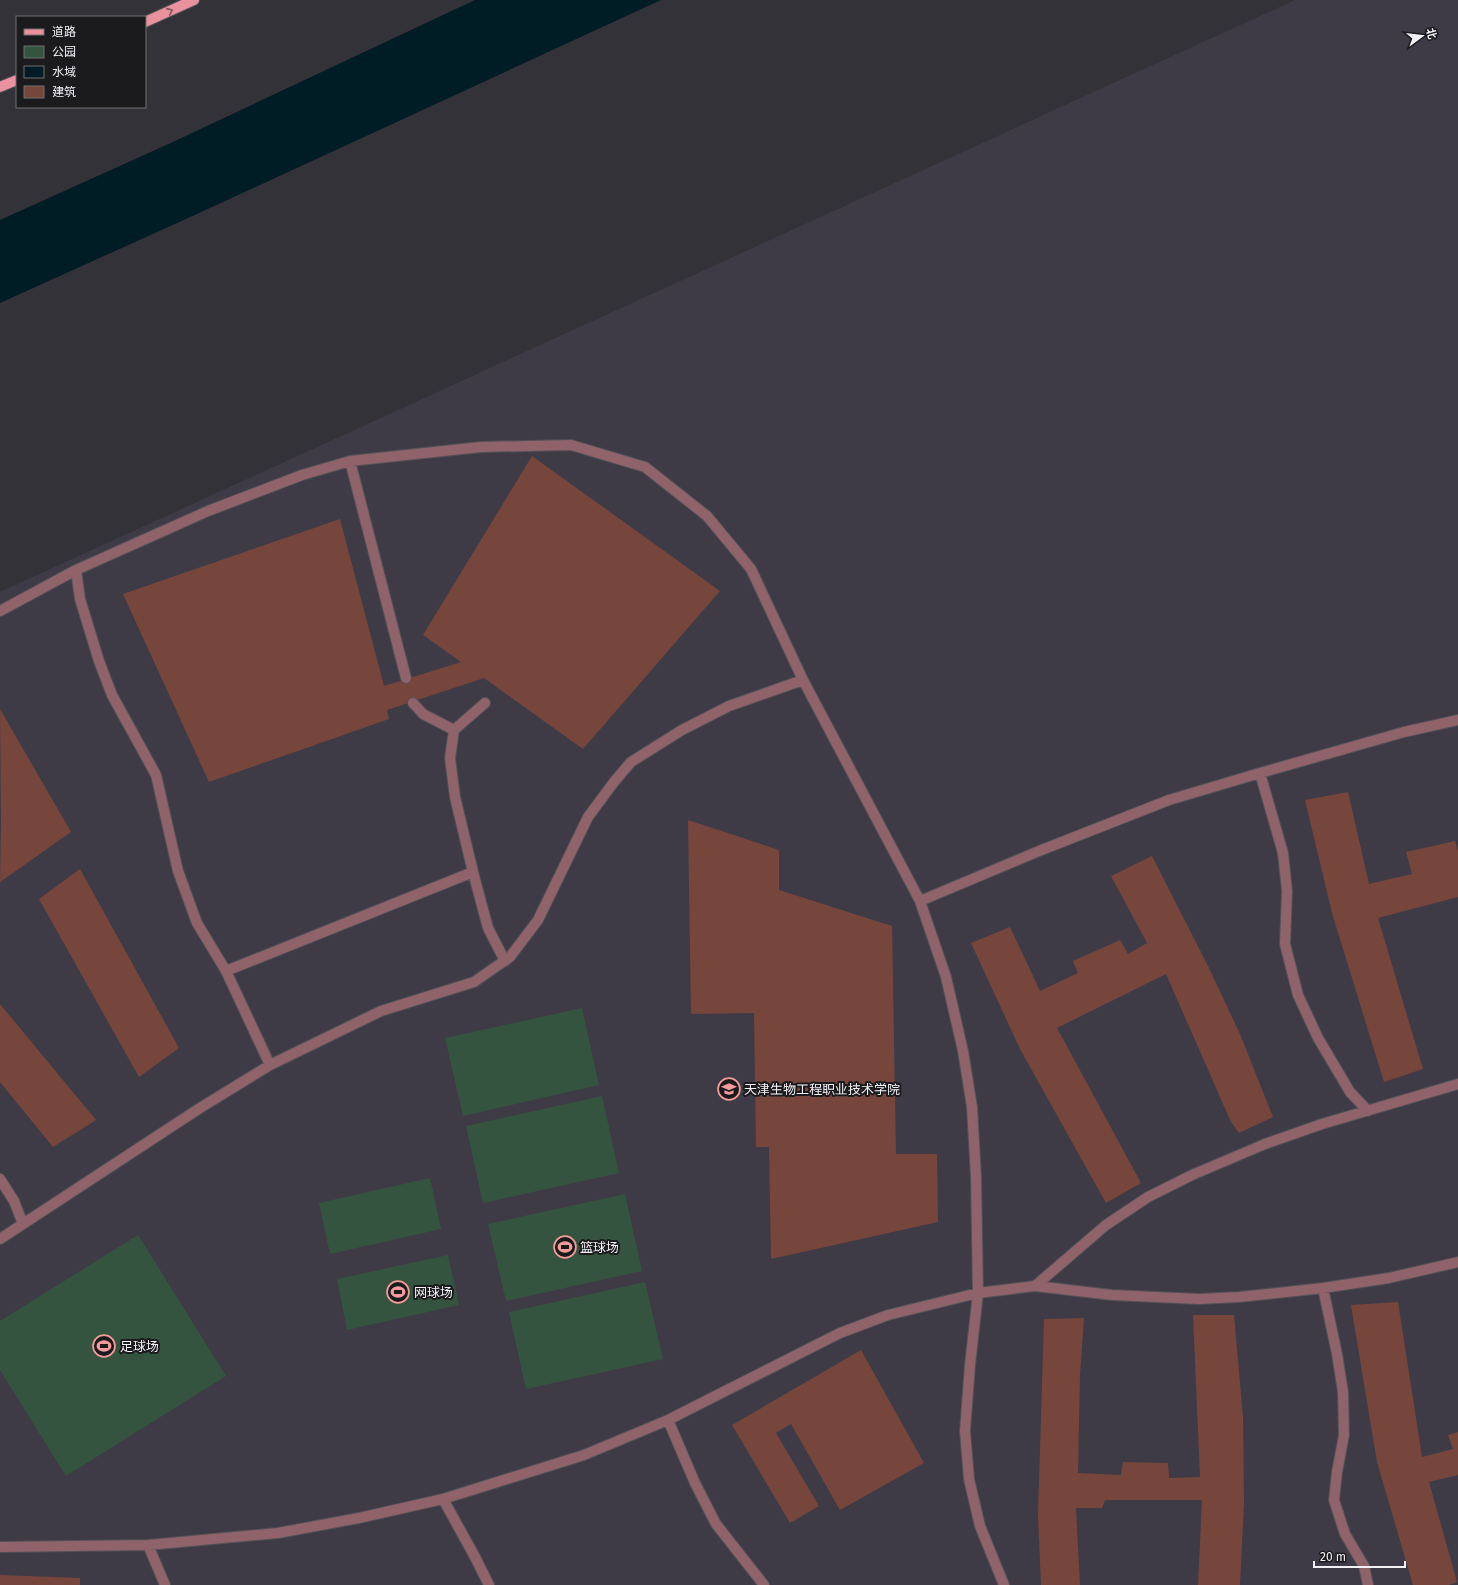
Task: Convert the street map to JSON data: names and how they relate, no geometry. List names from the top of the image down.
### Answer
{
  "places": {
    "school or university": ["天津生物工程职业技术学院"],
    "sports": ["篮球场", "网球场", "足球场"]
  },
  "legend": [
    "道路",
    "公园",
    "水域",
    "建筑"
  ],
  "scale_bar": "20 m",
  "north": "right"
}
